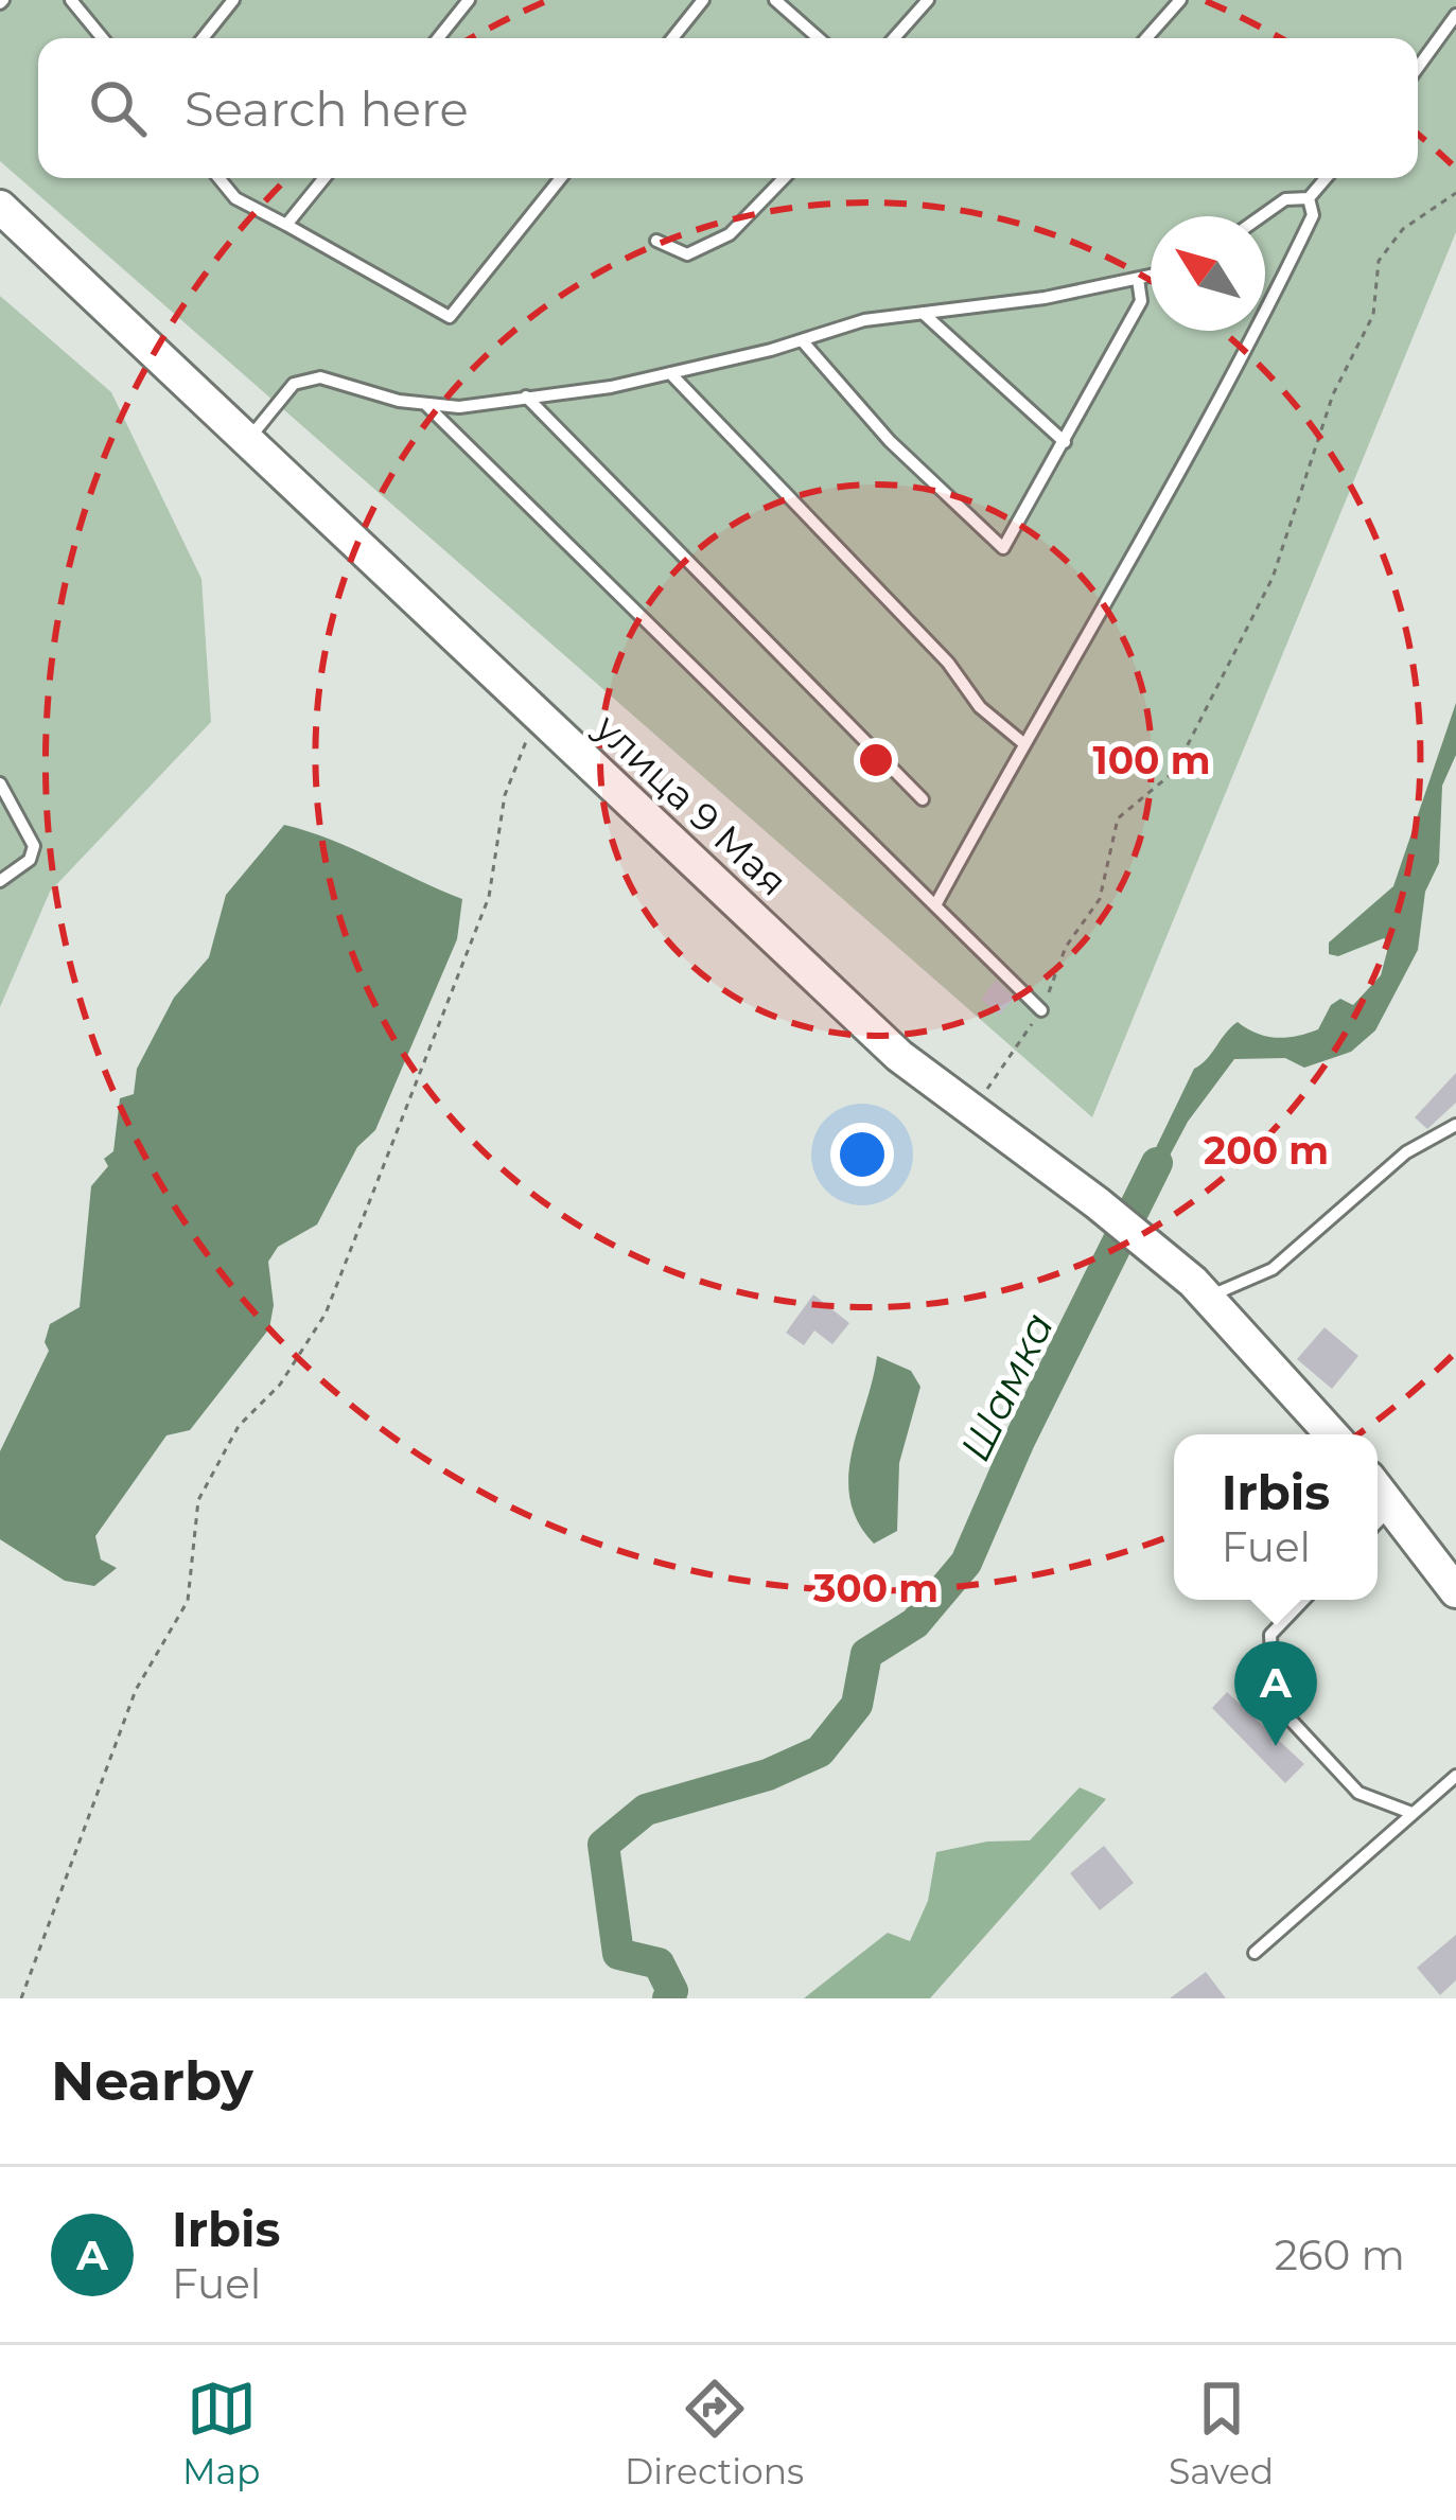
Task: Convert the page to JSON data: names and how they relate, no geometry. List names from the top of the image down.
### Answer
{
  "streets": {
    "main road": ["улица 9 Мая"]
  },
  "water": ["Шамка"],
  "north": "top left",
  "page": {
    "search": "Search here",
    "popup": ["Irbis", "Fuel"],
    "pins": "A",
    "heading": "Nearby",
    "list": [
      {
        "mark": "A",
        "name": "Irbis",
        "note": "Fuel",
        "value": "260 m"
      }
    ],
    "nav": ["Map", "Directions", "Saved"]
  },
  "rings": ["100 m", "200 m", "300 m"]
}
